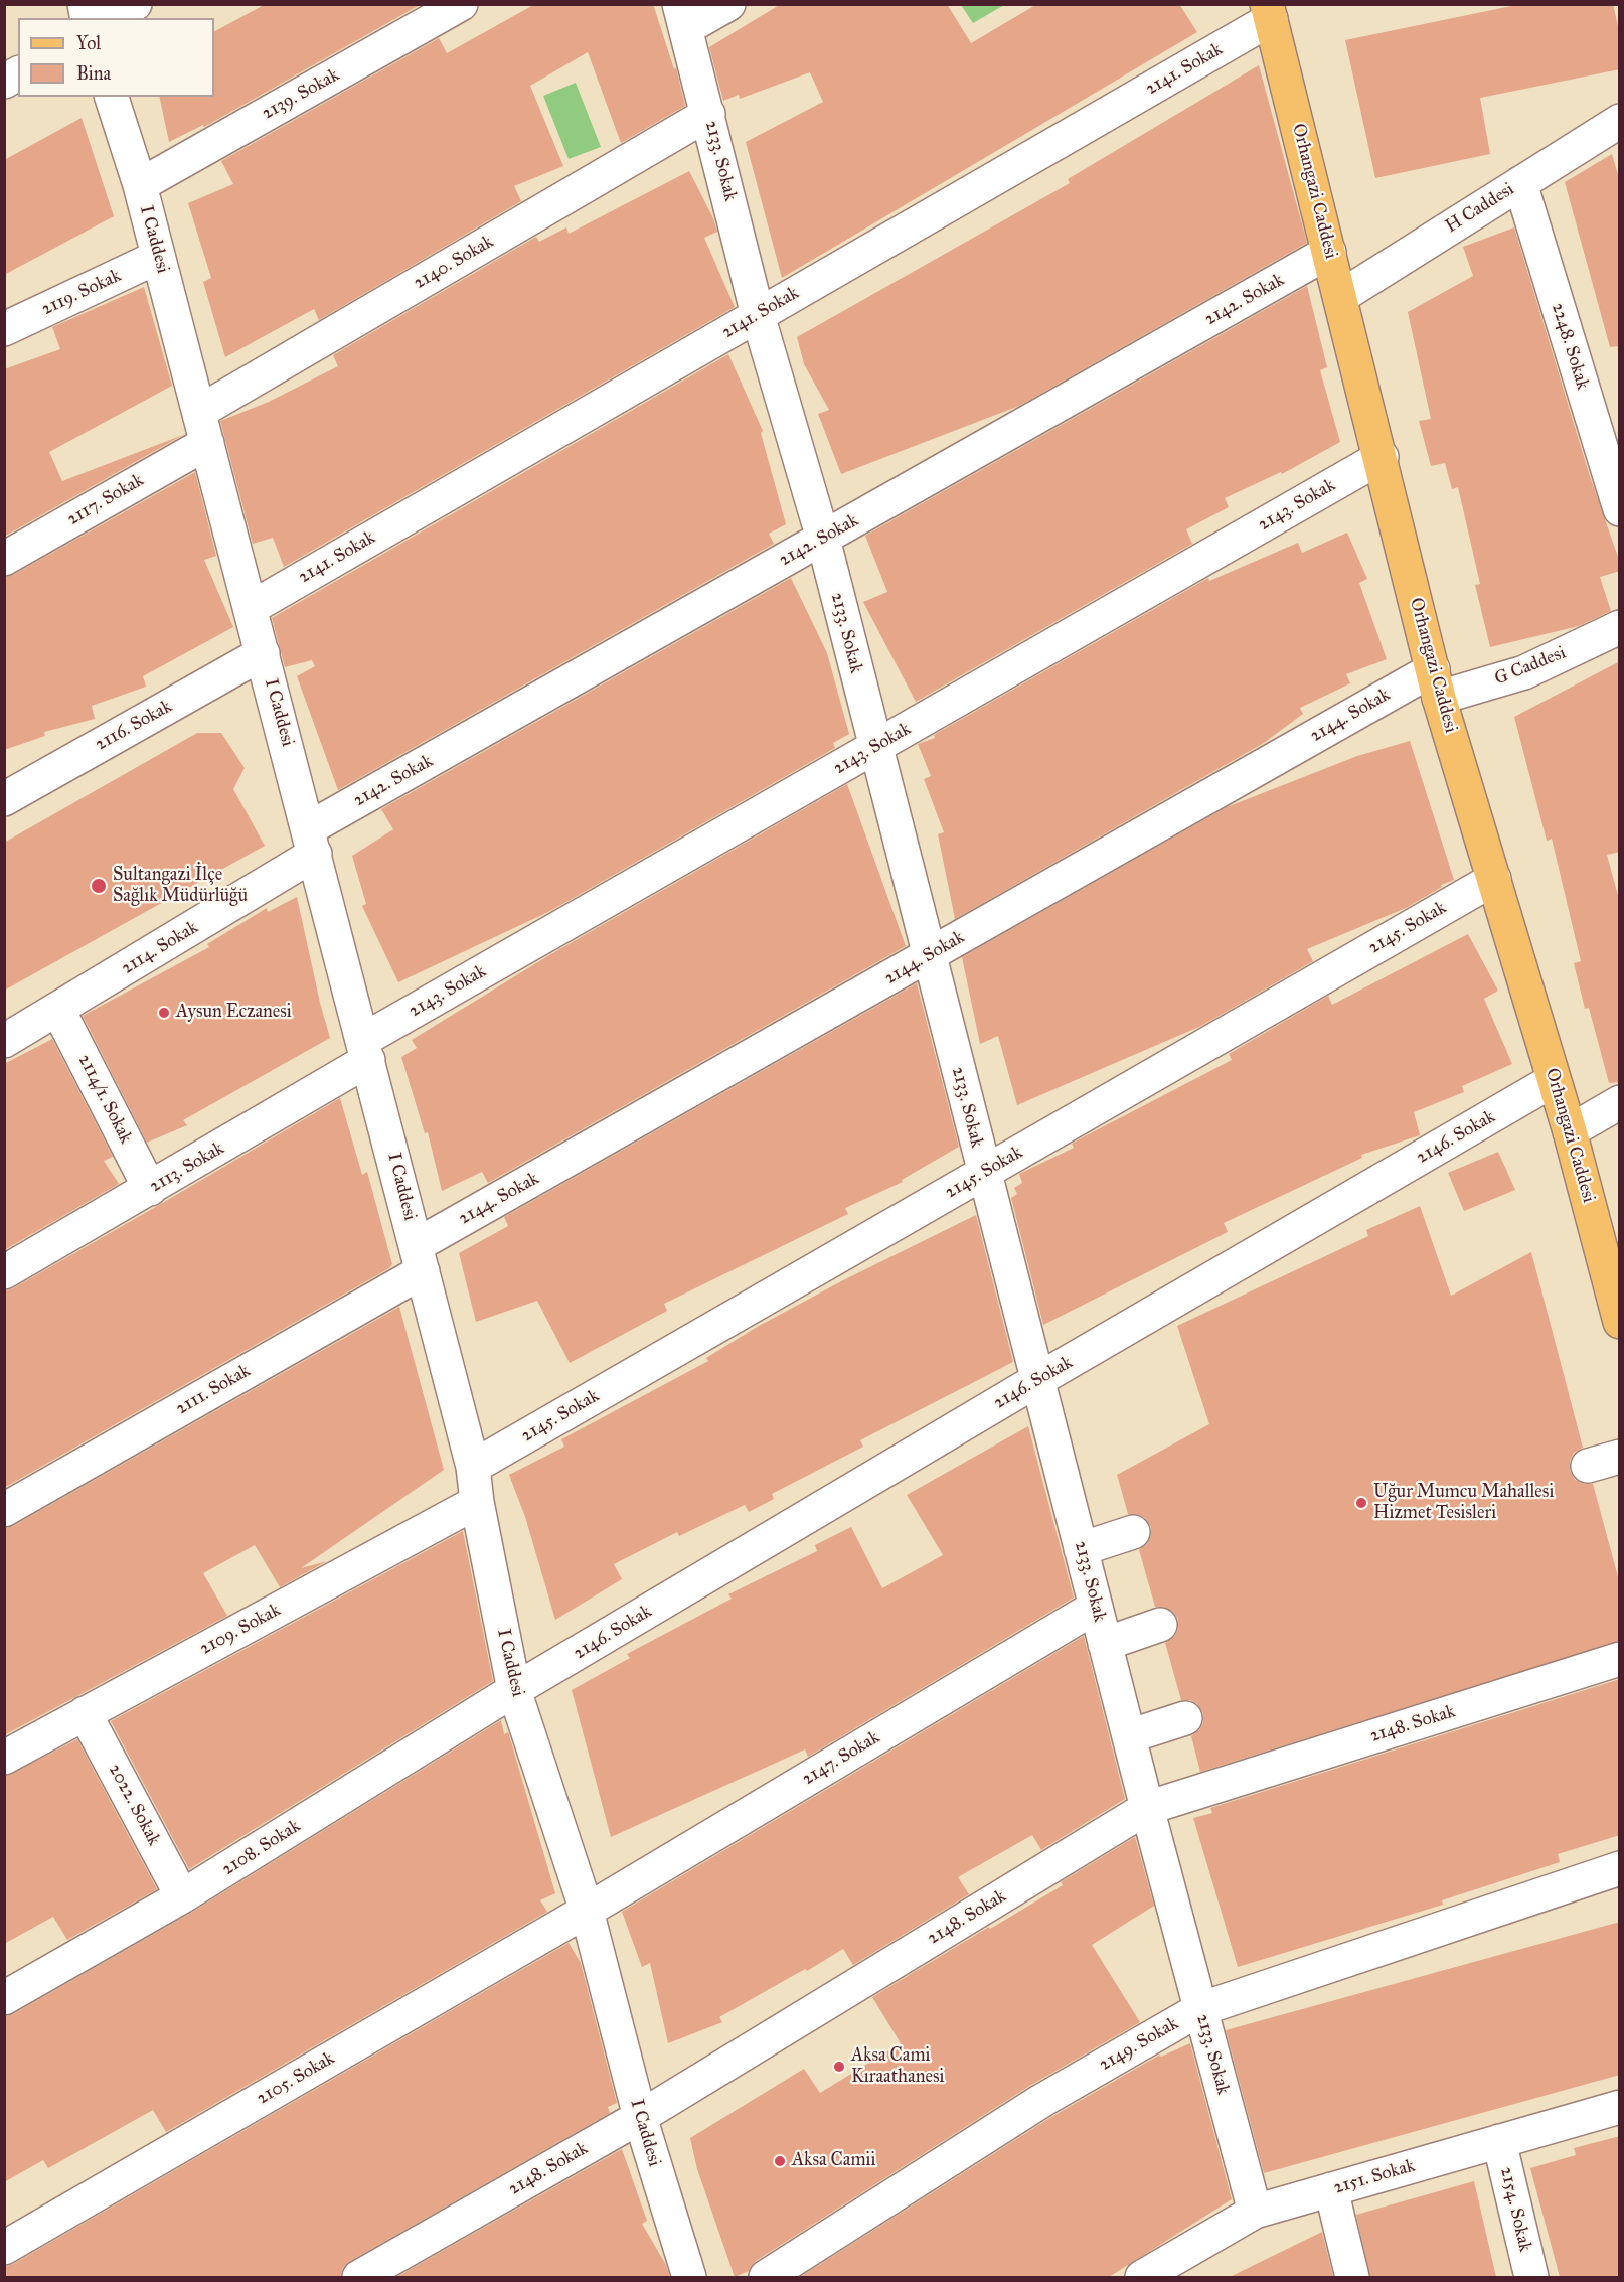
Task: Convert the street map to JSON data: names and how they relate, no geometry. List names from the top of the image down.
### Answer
{
  "streets": {
    "main road": ["Orhangazi Caddesi"],
    "street": [
      "2141. Sokak",
      "2139. Sokak",
      "2133. Sokak",
      "H Caddesi",
      "I Caddesi",
      "2140. Sokak",
      "2119. Sokak",
      "2142. Sokak",
      "2248. Sokak",
      "2117. Sokak",
      "2143. Sokak",
      "G Caddesi",
      "2144. Sokak",
      "2116. Sokak",
      "2145. Sokak",
      "2114. Sokak",
      "2114/1. Sokak",
      "2146. Sokak",
      "2113. Sokak",
      "2111. Sokak",
      "2109. Sokak",
      "2148. Sokak",
      "2147. Sokak",
      "2022. Sokak",
      "2108. Sokak",
      "2149. Sokak",
      "2105. Sokak",
      "2151. Sokak",
      "2154. Sokak"
    ]
  },
  "crossings": [
    ["2141. Sokak", "2133. Sokak"],
    ["2141. Sokak", "Orhangazi Caddesi"],
    ["2141. Sokak", "I Caddesi"],
    ["2139. Sokak", "I Caddesi"],
    ["2133. Sokak", "2140. Sokak"],
    ["2133. Sokak", "2142. Sokak"],
    ["2133. Sokak", "2143. Sokak"],
    ["2133. Sokak", "2144. Sokak"],
    ["2133. Sokak", "2145. Sokak"],
    ["2133. Sokak", "2146. Sokak"],
    ["2133. Sokak", "2148. Sokak"],
    ["2133. Sokak", "2147. Sokak"],
    ["2133. Sokak", "2149. Sokak"],
    ["2133. Sokak", "2151. Sokak"],
    ["Orhangazi Caddesi", "H Caddesi"],
    ["Orhangazi Caddesi", "2142. Sokak"],
    ["Orhangazi Caddesi", "2143. Sokak"],
    ["Orhangazi Caddesi", "G Caddesi"],
    ["Orhangazi Caddesi", "2144. Sokak"],
    ["Orhangazi Caddesi", "2145. Sokak"],
    ["Orhangazi Caddesi", "2146. Sokak"],
    ["H Caddesi", "2248. Sokak"],
    ["I Caddesi", "2140. Sokak"],
    ["I Caddesi", "2119. Sokak"],
    ["I Caddesi", "2142. Sokak"],
    ["I Caddesi", "2117. Sokak"],
    ["I Caddesi", "2143. Sokak"],
    ["I Caddesi", "2144. Sokak"],
    ["I Caddesi", "2116. Sokak"],
    ["I Caddesi", "2145. Sokak"],
    ["I Caddesi", "2114. Sokak"],
    ["I Caddesi", "2146. Sokak"],
    ["I Caddesi", "2113. Sokak"],
    ["I Caddesi", "2111. Sokak"],
    ["I Caddesi", "2109. Sokak"],
    ["I Caddesi", "2148. Sokak"],
    ["I Caddesi", "2147. Sokak"],
    ["I Caddesi", "2108. Sokak"],
    ["I Caddesi", "2105. Sokak"],
    ["2140. Sokak", "2117. Sokak"],
    ["2142. Sokak", "2114. Sokak"],
    ["2143. Sokak", "2113. Sokak"],
    ["G Caddesi", "2144. Sokak"],
    ["2144. Sokak", "2111. Sokak"],
    ["2114. Sokak", "2114/1. Sokak"],
    ["2114/1. Sokak", "2113. Sokak"],
    ["2146. Sokak", "2108. Sokak"],
    ["2109. Sokak", "2022. Sokak"],
    ["2147. Sokak", "2105. Sokak"],
    ["2022. Sokak", "2108. Sokak"],
    ["2151. Sokak", "2154. Sokak"]
  ],
  "places": [
    "Sultangazi İlçe Sağlık Müdürlüğü",
    "Aysun Eczanesi",
    "Uğur Mumcu Mahallesi Hizmet Tesisleri",
    "Aksa Cami Kıraathanesi",
    "Aksa Camii"
  ],
  "legend": ["Yol", "Bina"]
}
